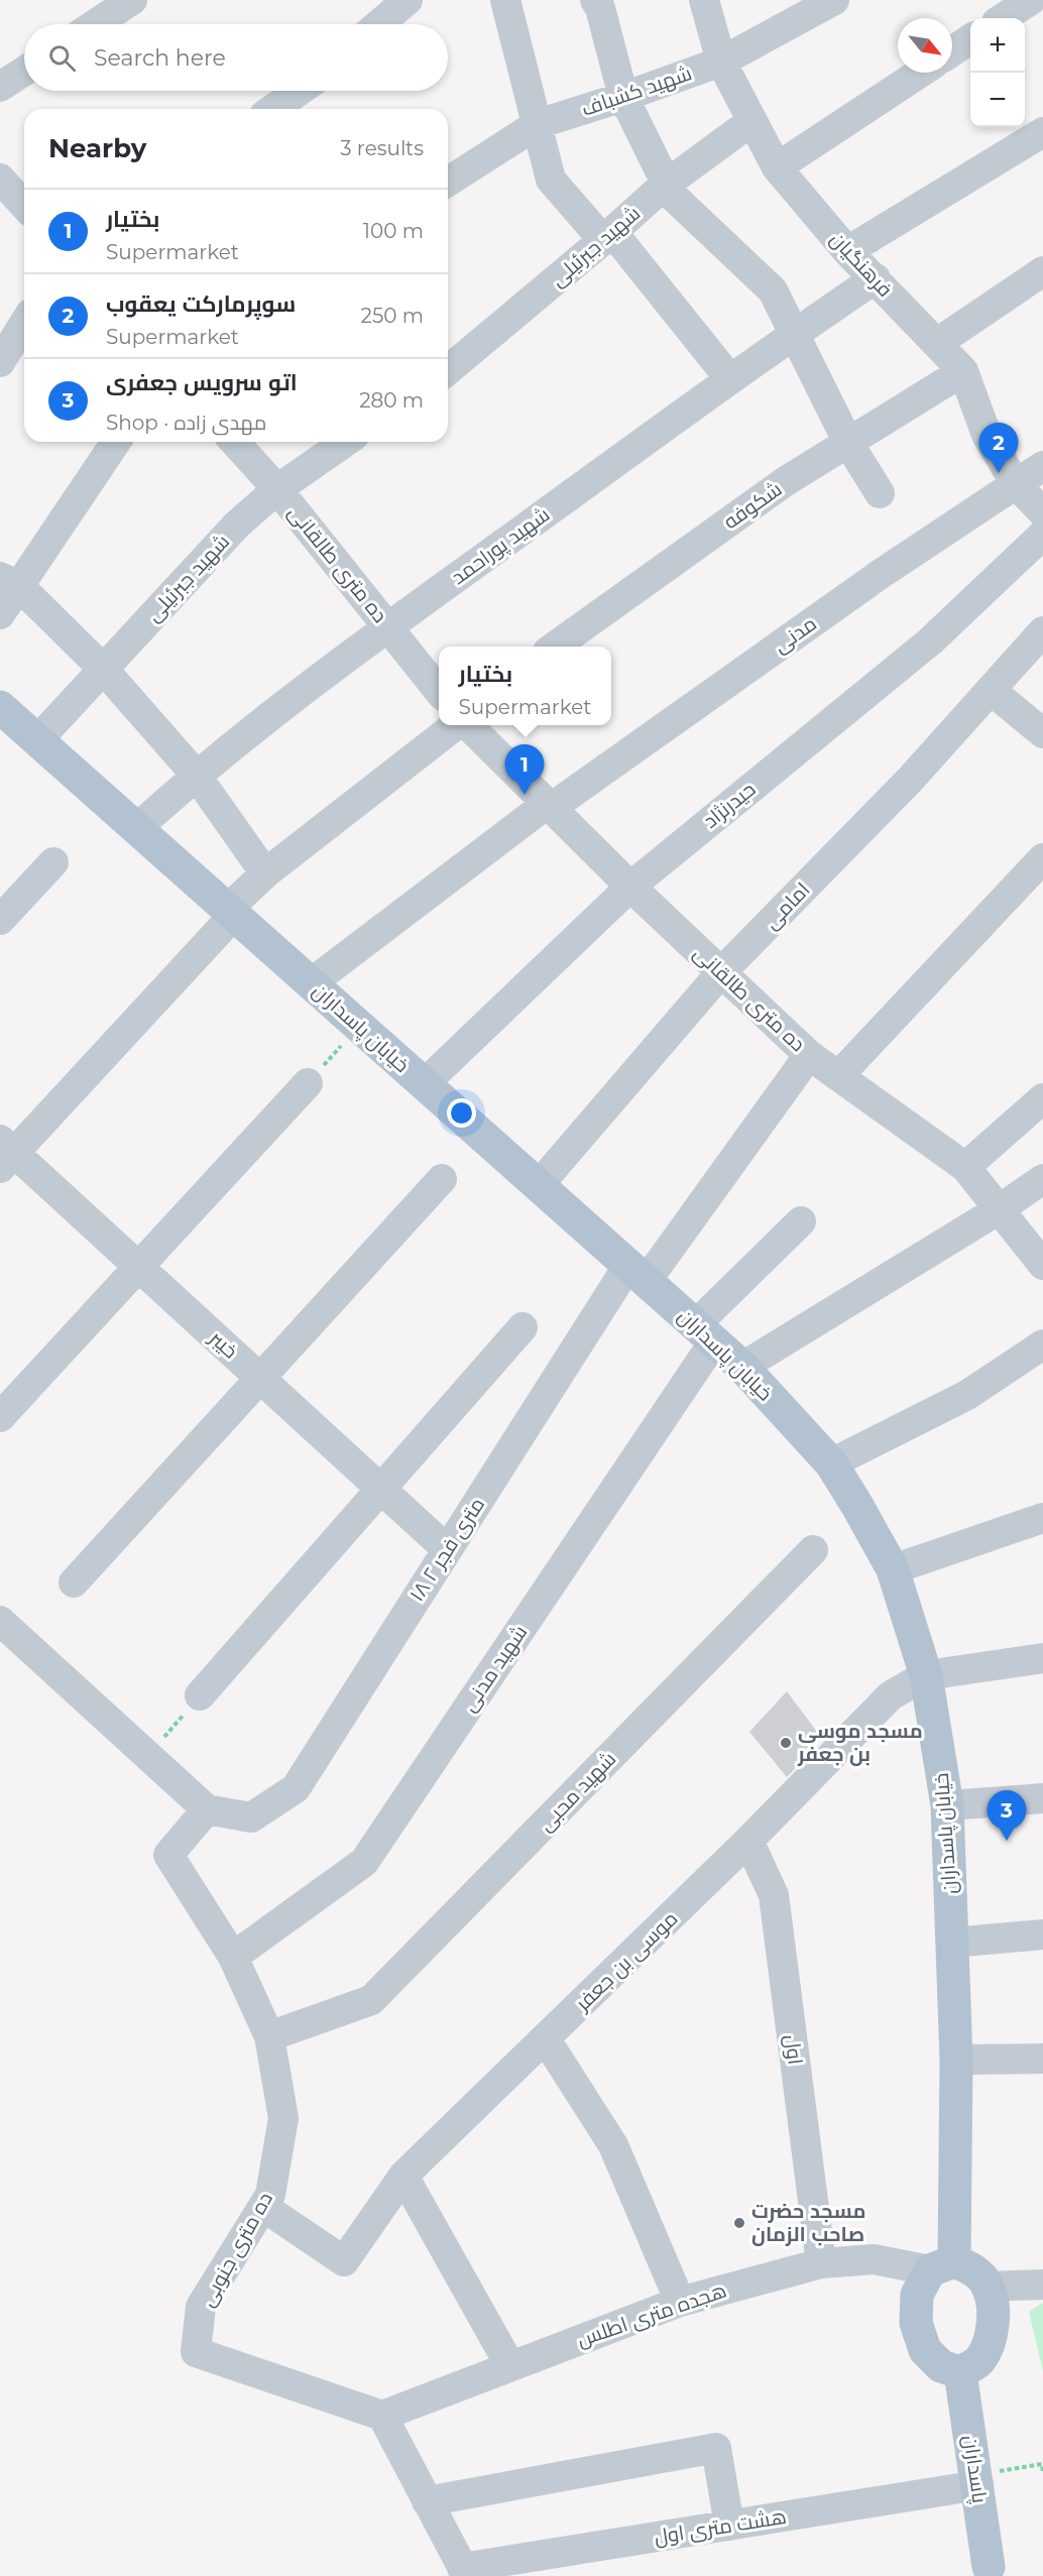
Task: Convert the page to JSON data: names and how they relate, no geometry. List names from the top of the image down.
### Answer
{
  "streets": {
    "main road": ["خیابان پاسداران", "پاسداران"],
    "street": [
      "شهید کشباف",
      "شهید جبرئیلی",
      "فرهنگیان",
      "شکوفه",
      "شهید پوراحمد",
      "ده متری طالقانی",
      "مدنی",
      "حیدرنژاد",
      "امامی",
      "خیبر",
      "۱۸ متری فجر ۲",
      "شهید مدنی",
      "شهید محبی",
      "موسی بن جعفر",
      "اول",
      "ده متری جنوبی",
      "هجده متری اطلس",
      "هشت متری اول"
    ]
  },
  "crossings": [
    ["شهید کشباف", "فرهنگیان"],
    ["شهید جبرئیلی", "فرهنگیان"],
    ["شهید جبرئیلی", "ده متری طالقانی"],
    ["شهید جبرئیلی", "خیابان پاسداران"],
    ["فرهنگیان", "شکوفه"],
    ["فرهنگیان", "شهید پوراحمد"],
    ["فرهنگیان", "مدنی"],
    ["شهید پوراحمد", "ده متری طالقانی"],
    ["شهید پوراحمد", "خیابان پاسداران"],
    ["ده متری طالقانی", "مدنی"],
    ["ده متری طالقانی", "حیدرنژاد"],
    ["ده متری طالقانی", "امامی"],
    ["ده متری طالقانی", "۱۸ متری فجر ۲"],
    ["مدنی", "خیابان پاسداران"],
    ["حیدرنژاد", "خیابان پاسداران"],
    ["امامی", "خیابان پاسداران"],
    ["خیابان پاسداران", "۱۸ متری فجر ۲"],
    ["خیابان پاسداران", "شهید مدنی"],
    ["خیابان پاسداران", "موسی بن جعفر"],
    ["خیابان پاسداران", "هجده متری اطلس"],
    ["خیابان پاسداران", "پاسداران"],
    ["خیبر", "۱۸ متری فجر ۲"],
    ["۱۸ متری فجر ۲", "ده متری جنوبی"],
    ["شهید مدنی", "ده متری جنوبی"],
    ["شهید محبی", "ده متری جنوبی"],
    ["موسی بن جعفر", "اول"],
    ["موسی بن جعفر", "ده متری جنوبی"],
    ["اول", "هجده متری اطلس"],
    ["ده متری جنوبی", "هجده متری اطلس"],
    ["هجده متری اطلس", "پاسداران"],
    ["پاسداران", "هشت متری اول"]
  ],
  "places": ["مسجد موسی بن جعفر", "مسجد حضرت صاحب الزمان"],
  "north": "bottom right",
  "page": {
    "map_buttons": ["+", "−"],
    "search": "Search here",
    "heading": ["Nearby", "3 results"],
    "list": [
      {
        "mark": "1",
        "name": "بختیار",
        "note": "Supermarket",
        "value": "100 m"
      },
      {
        "mark": "2",
        "name": "سوپرمارکت یعقوب",
        "note": "Supermarket",
        "value": "250 m"
      },
      {
        "mark": "3",
        "name": "اتو سرویس جعفری",
        "note": "Shop · مهدی زاده",
        "value": "280 m"
      }
    ],
    "pins": ["2", "1", "3"],
    "popup": ["بختیار", "Supermarket"]
  }
}
